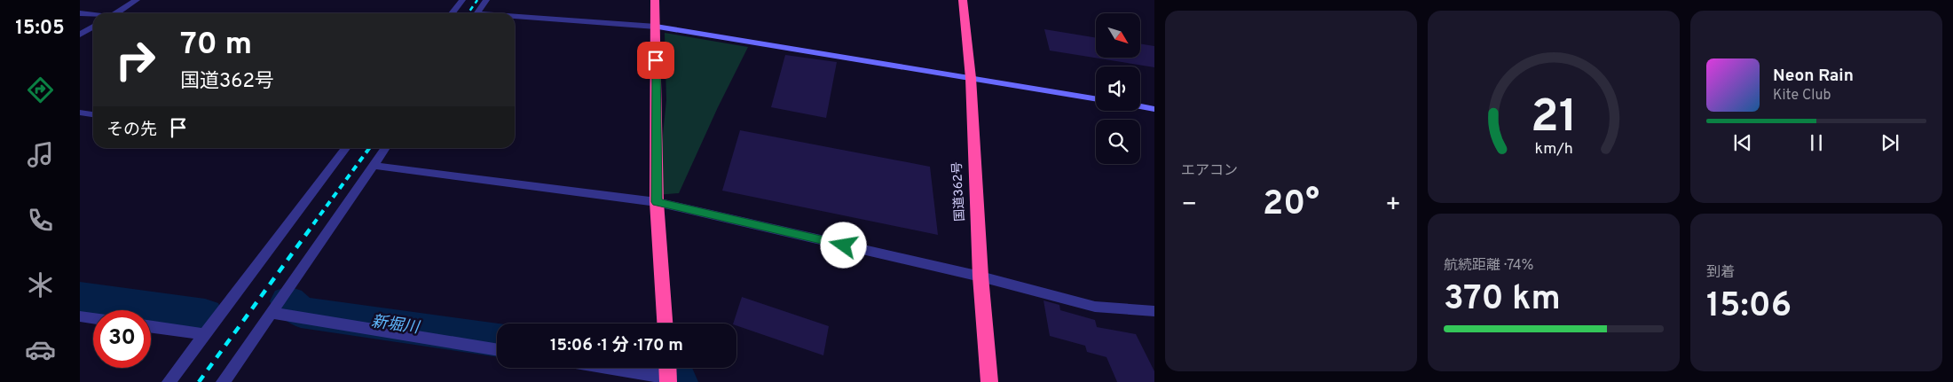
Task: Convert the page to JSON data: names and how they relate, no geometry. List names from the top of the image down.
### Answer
{
  "streets": {
    "highway": ["国道362号"]
  },
  "water": ["新堀川"],
  "north": "bottom right",
  "page": {
    "tabs": "15:05",
    "tile": [
      "エアコン",
      ["航続距離 · 74%", "370 km"],
      ["到着", "15:06"]
    ],
    "turn": ["70 m", "国道362号"],
    "song": ["Neon Rain", "Kite Club"],
    "then": "その先",
    "heat": ["−", "20°", "+"],
    "limit": "30",
    "trip": "15:06 · 1 分 · 170 m",
    "gauge": ["21", "km/h"]
  }
}
